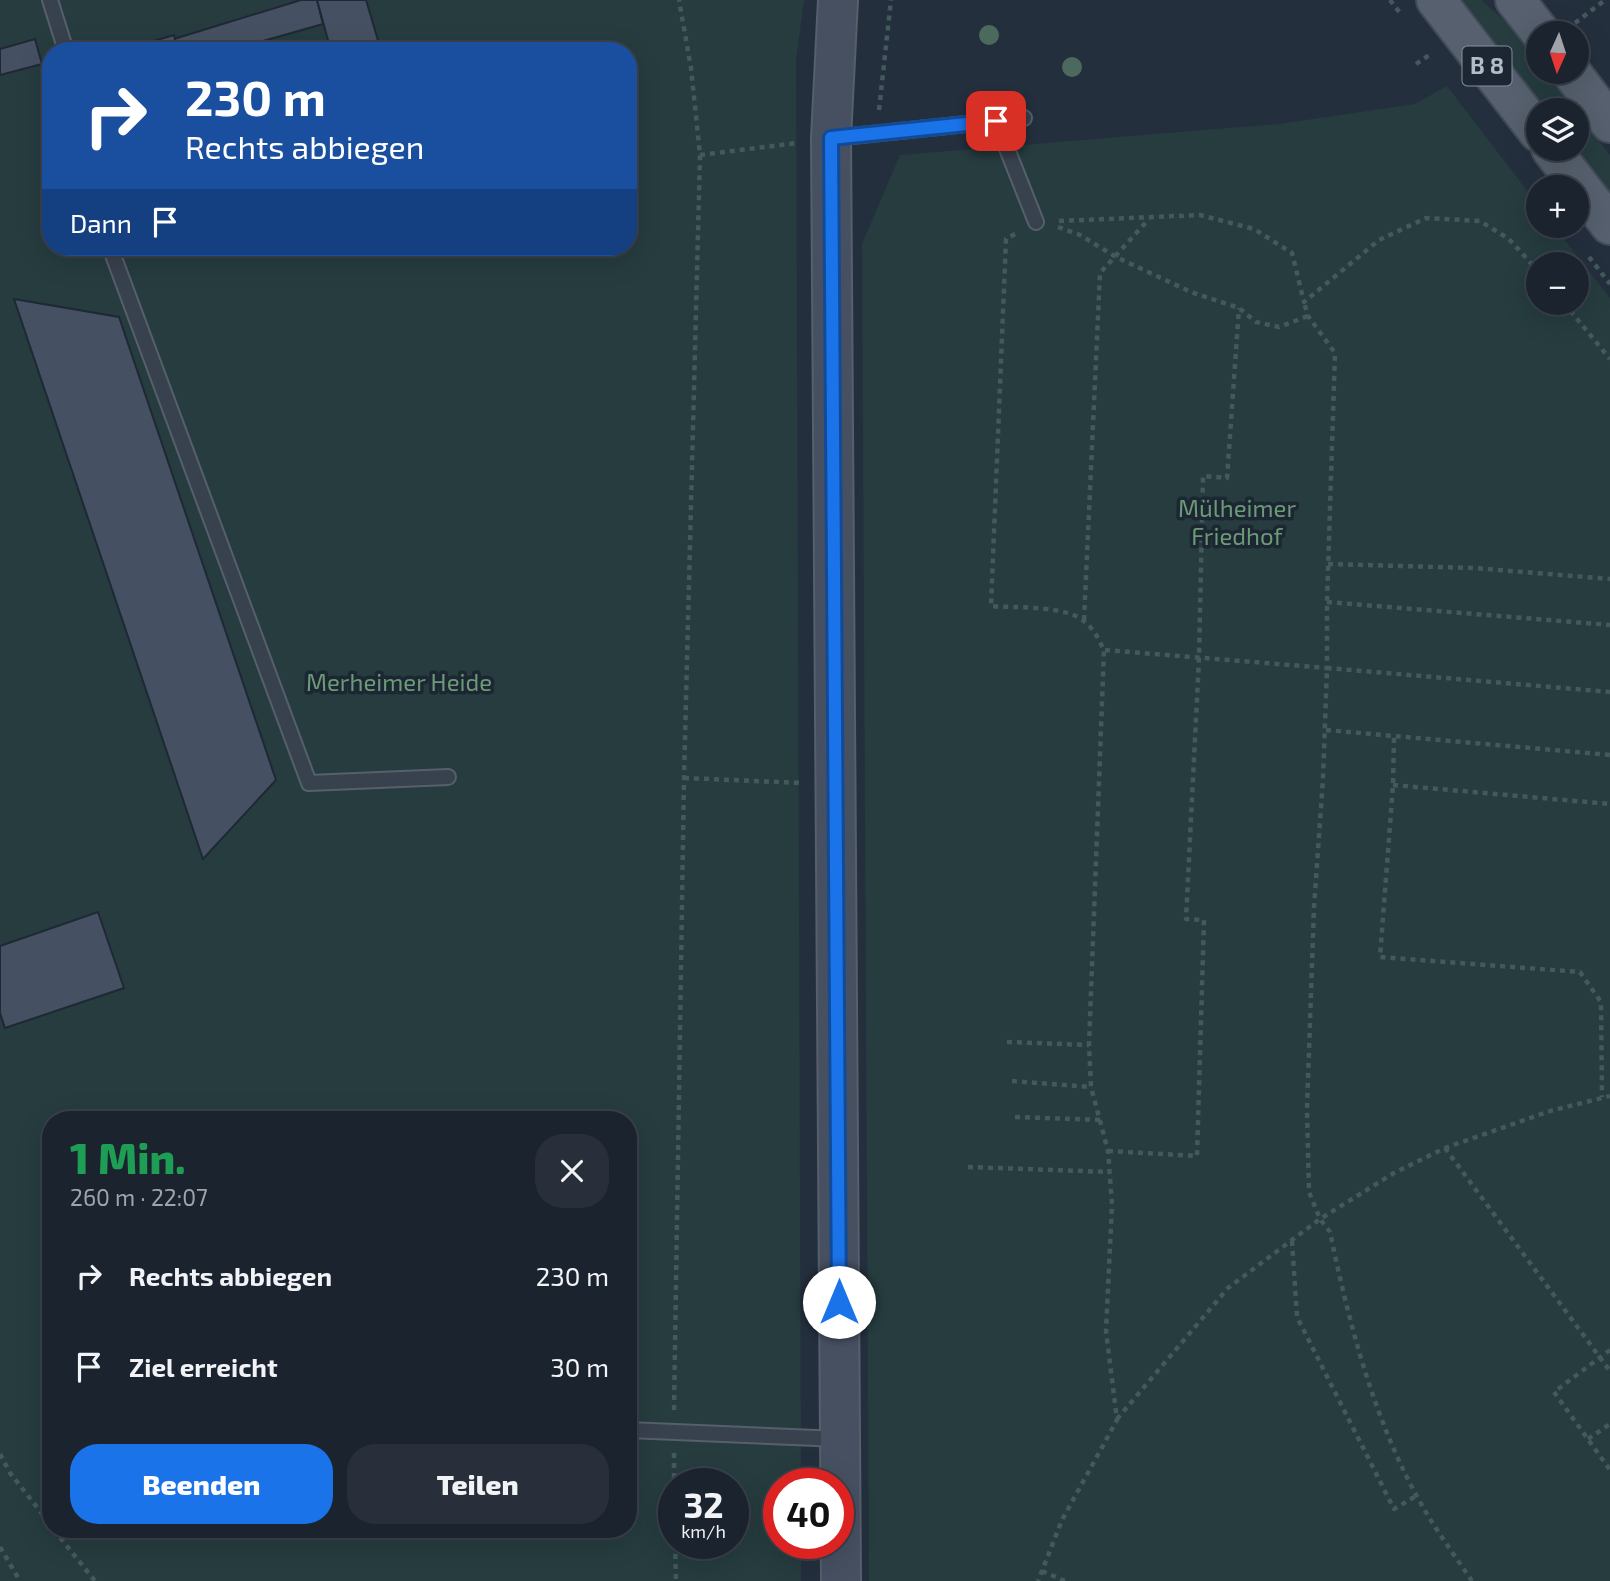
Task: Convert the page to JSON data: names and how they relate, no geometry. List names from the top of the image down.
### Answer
{
  "streets": {
    "main road": ["B 8"]
  },
  "parks": ["Mülheimer Friedhof", "Merheimer Heide"],
  "north": "bottom",
  "page": {
    "map_buttons": ["+", "−"],
    "turn": ["230 m", "Rechts abbiegen"],
    "then": "Dann",
    "heading": ["1 Min.", "260 m · 22:07"],
    "list": [
      {
        "name": "Rechts abbiegen",
        "value": "230 m"
      },
      {
        "name": "Ziel erreicht",
        "value": "30 m"
      }
    ],
    "buttons": ["Beenden", "Teilen"],
    "speed": "32 km/h",
    "limit": "40"
  }
}
